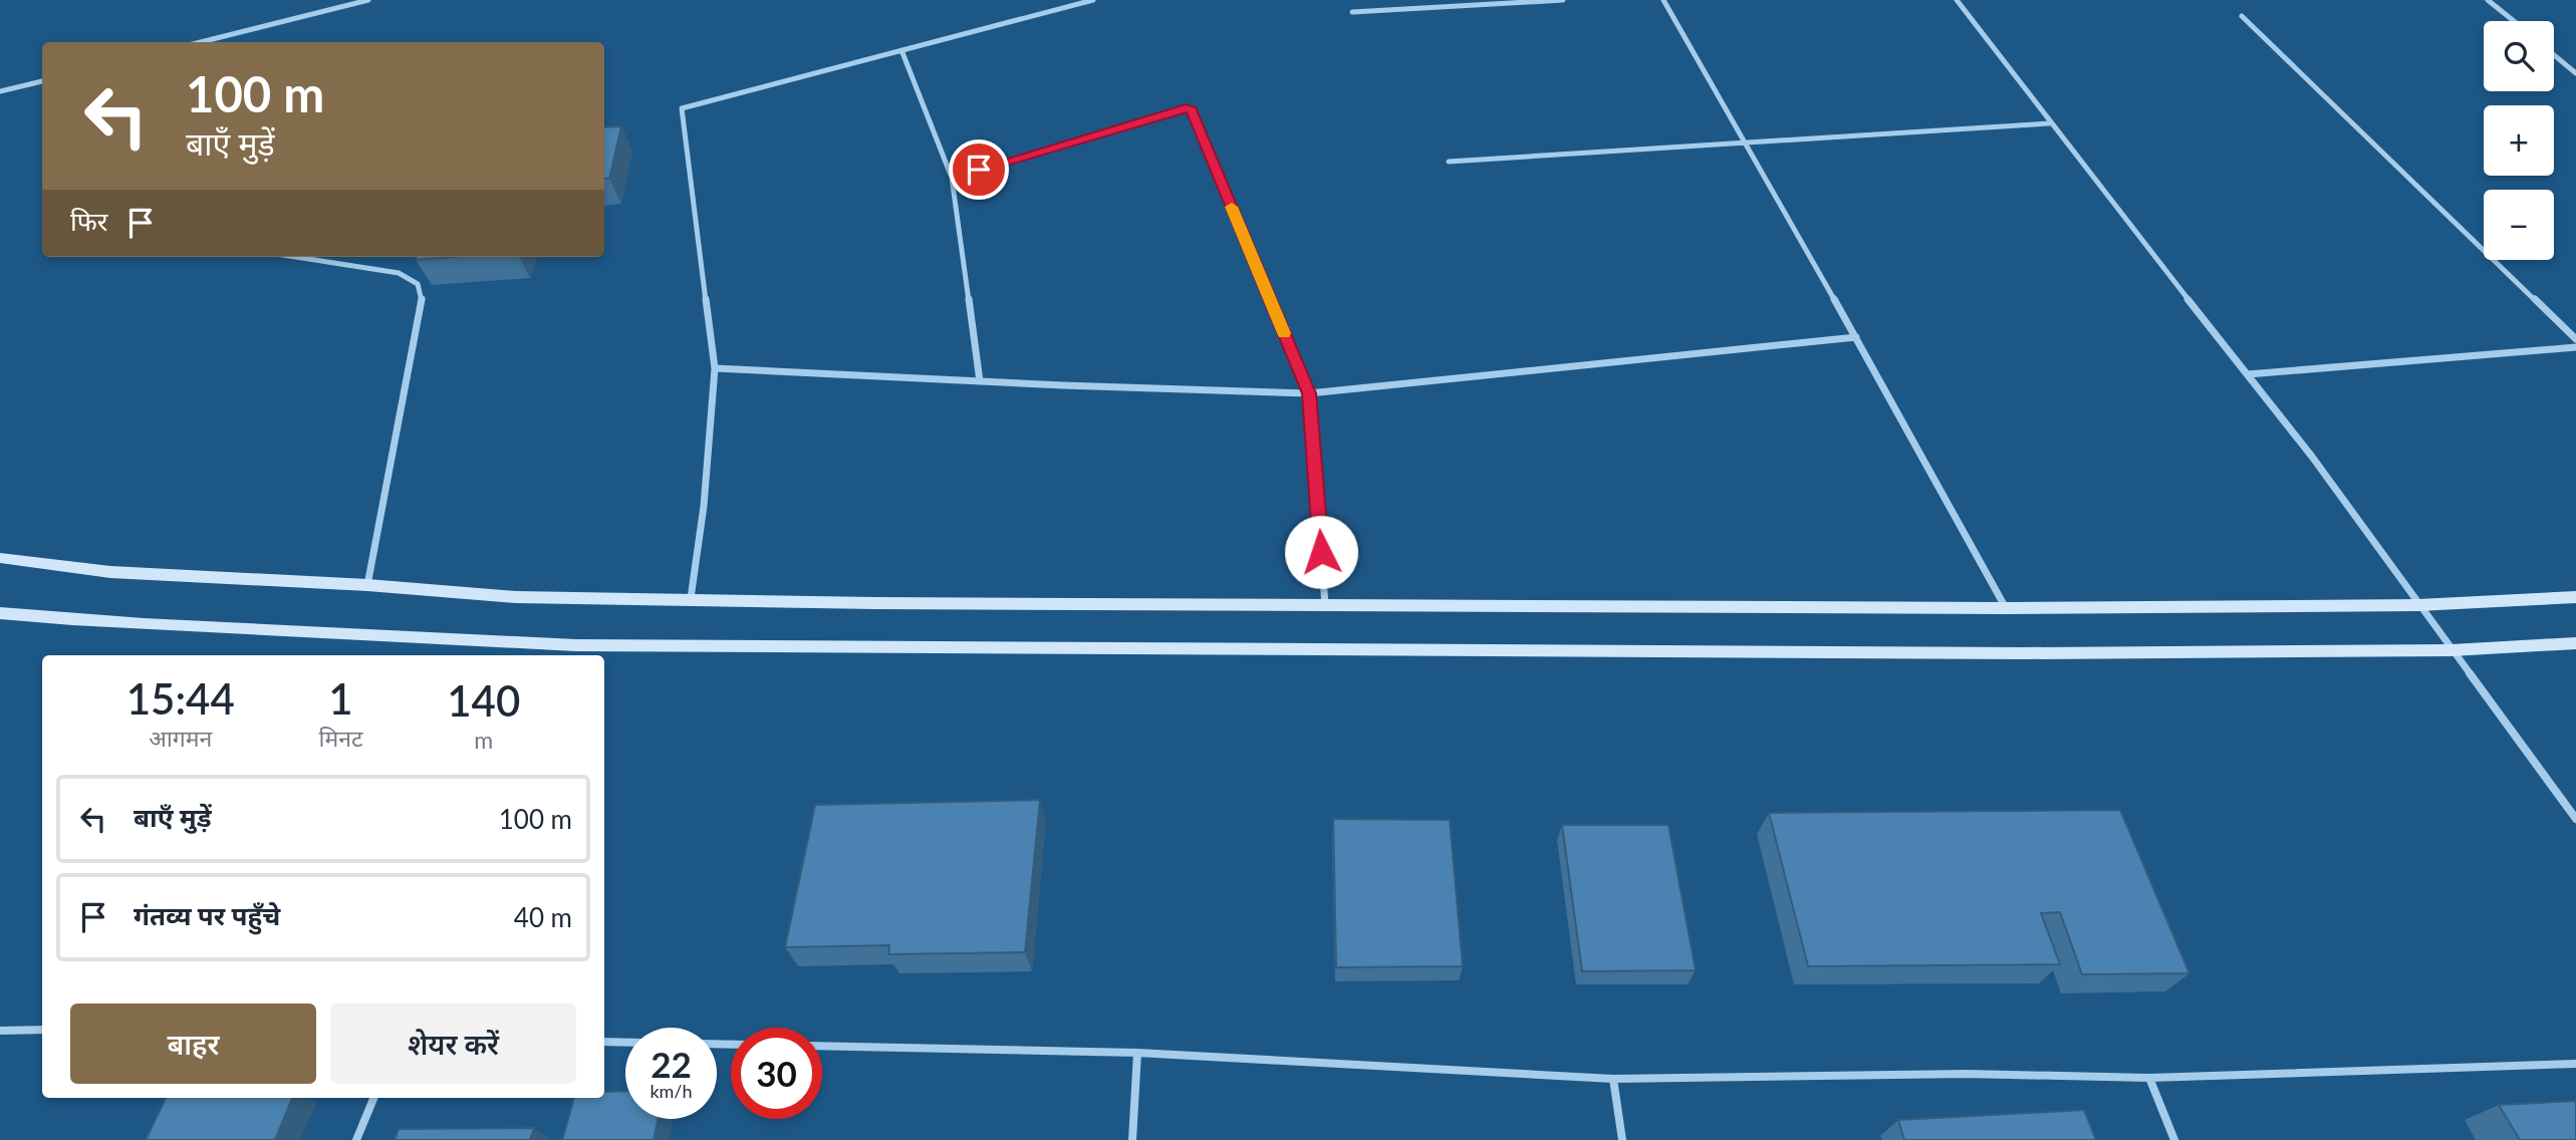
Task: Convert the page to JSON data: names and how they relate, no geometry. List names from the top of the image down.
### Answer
{
  "page": {
    "map_buttons": ["+", "−"],
    "turn": ["100 m", "बाएँ मुड़ें"],
    "then": "फिर",
    "eta": [
      "15:44",
      "आगमन",
      "1",
      "मिनट",
      "140",
      "m"
    ],
    "list": [
      {
        "name": "बाएँ मुड़ें",
        "value": "100 m"
      },
      {
        "name": "गंतव्य पर पहुँचे",
        "value": "40 m"
      }
    ],
    "buttons": ["बाहर", "शेयर करें"],
    "speed": "22 km/h",
    "limit": "30"
  }
}
